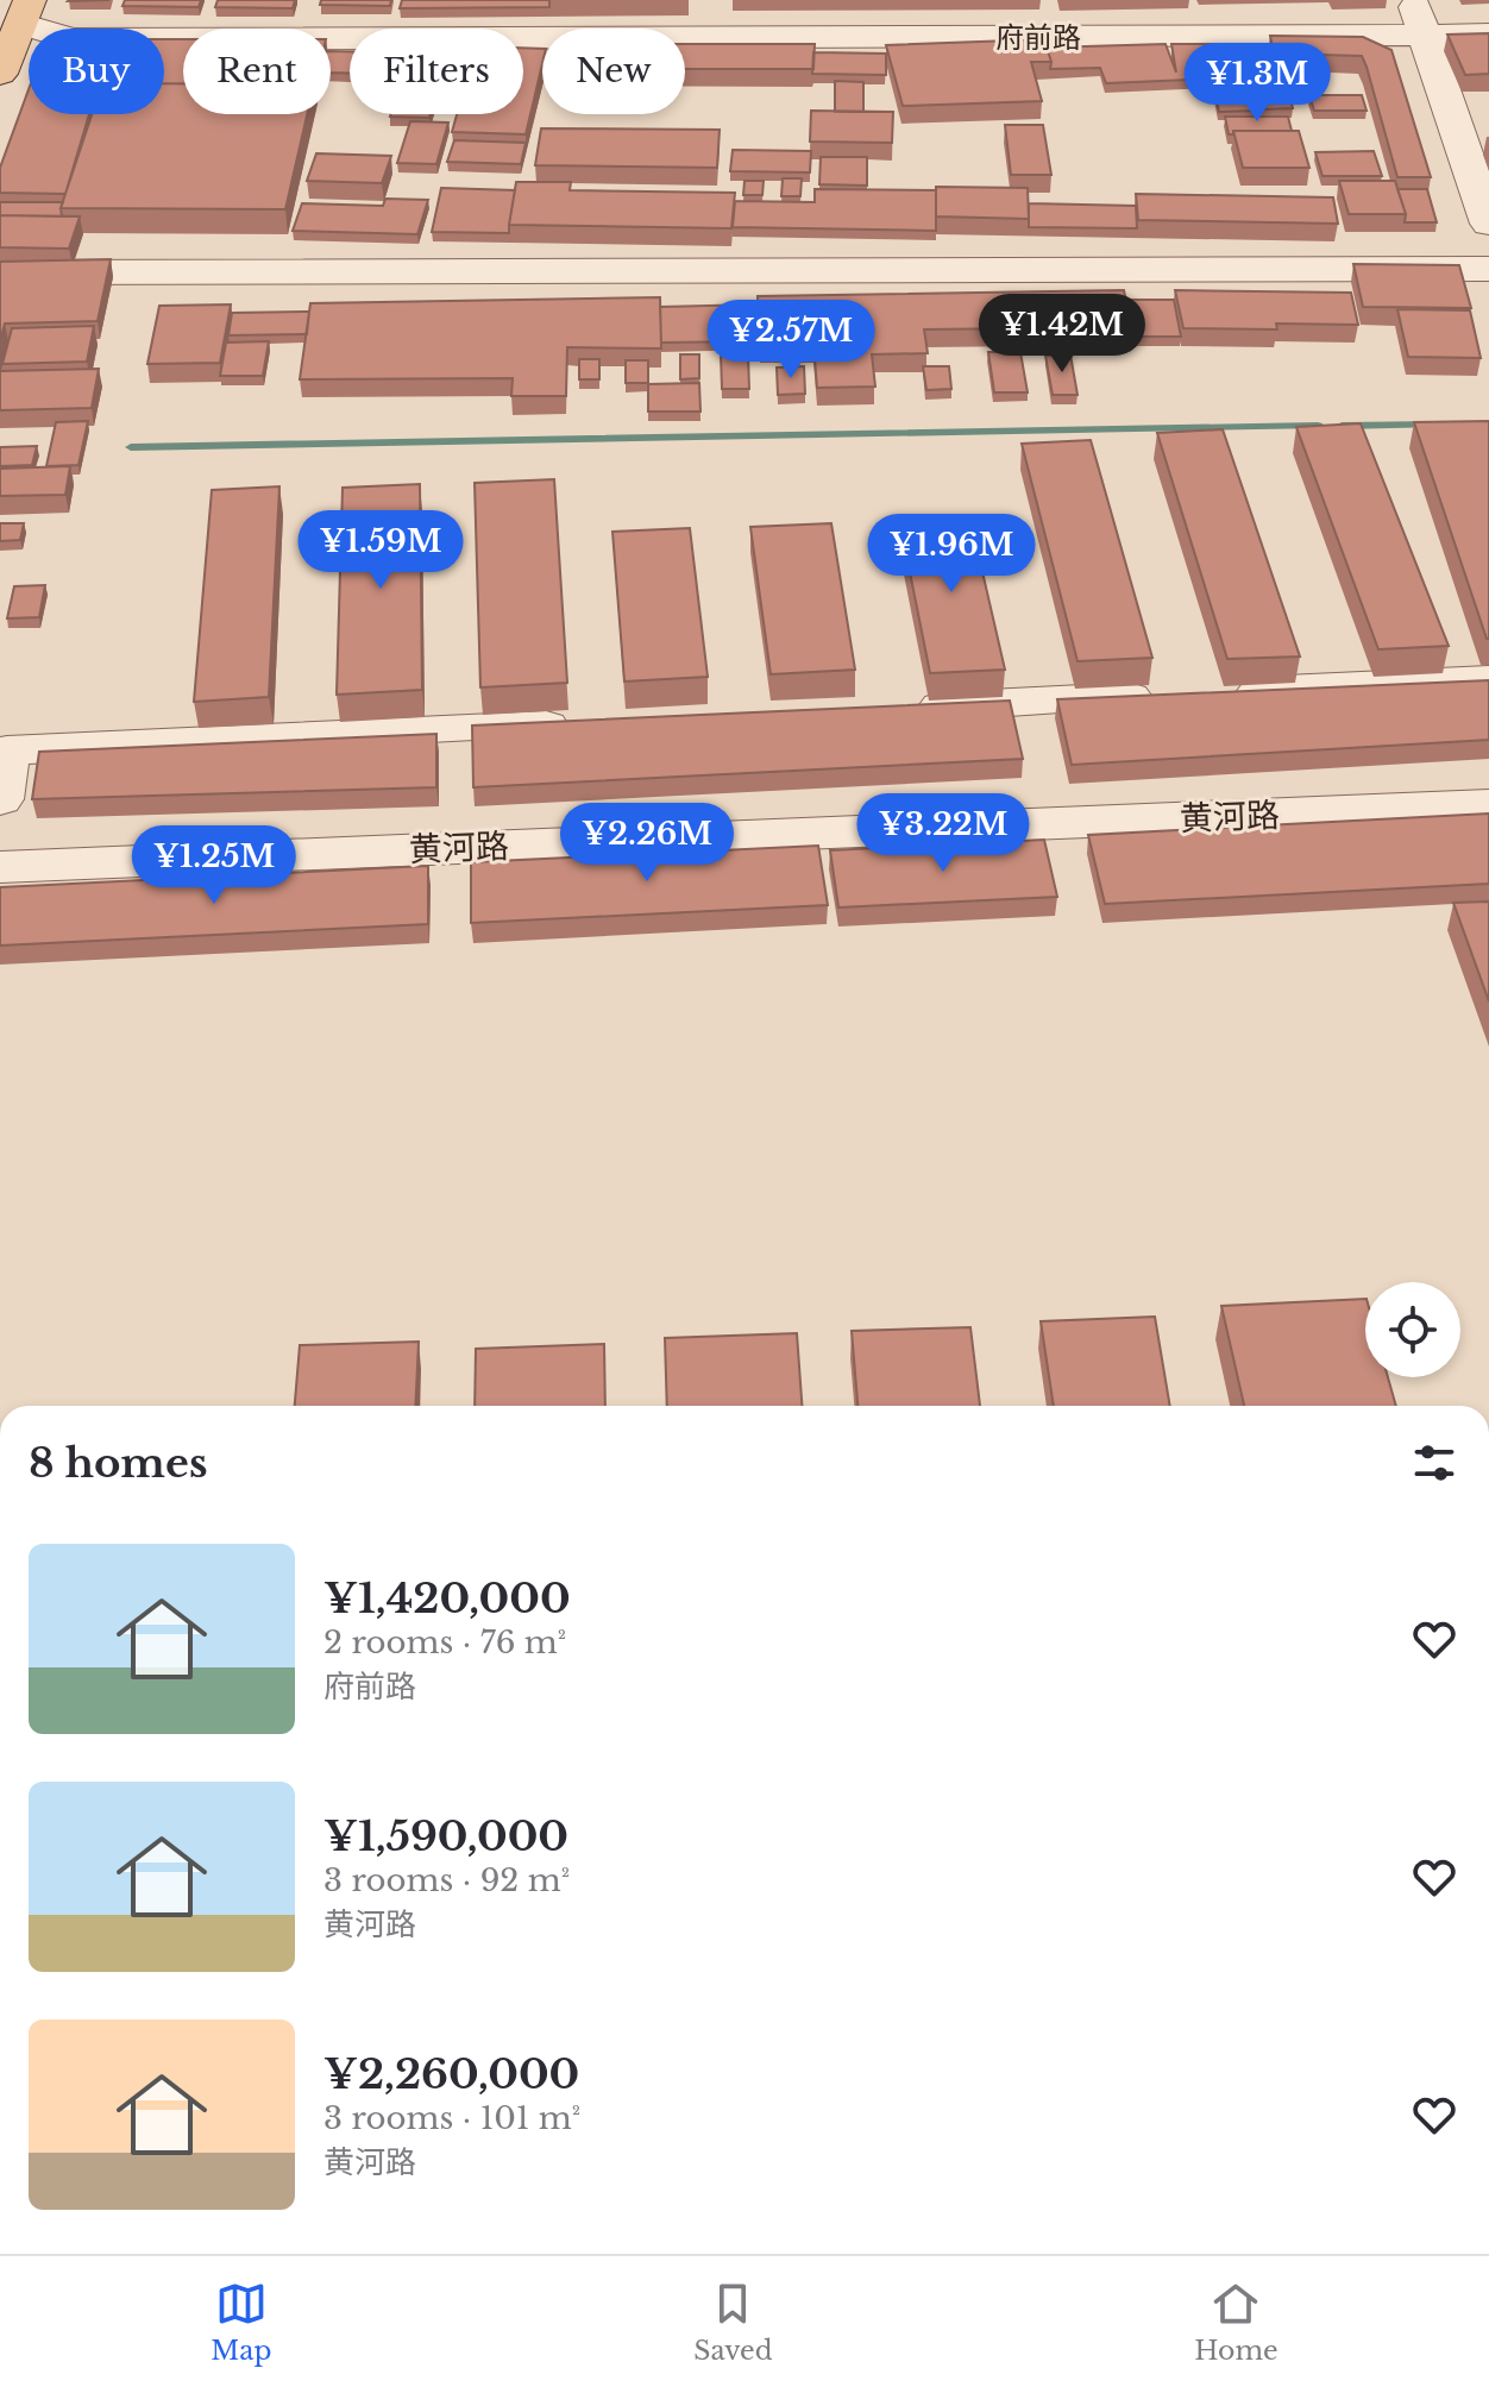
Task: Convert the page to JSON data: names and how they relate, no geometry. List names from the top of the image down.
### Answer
{
  "streets": {
    "street": ["府前路", "黄河路"]
  },
  "page": {
    "chip": [
      "Buy",
      "Rent",
      "Filters",
      "New"
    ],
    "price": [
      "¥1.3M",
      "¥1.42M",
      "¥2.57M",
      "¥1.59M",
      "¥1.96M",
      "¥3.22M",
      "¥2.26M",
      "¥1.25M"
    ],
    "heading": "8 homes",
    "list": [
      {
        "name": "¥1,420,000",
        "note": "2 rooms · 76 m² · 府前路"
      },
      {
        "name": "¥1,590,000",
        "note": "3 rooms · 92 m² · 黄河路"
      },
      {
        "name": "¥2,260,000",
        "note": "3 rooms · 101 m² · 黄河路"
      }
    ],
    "tabs": ["Map", "Saved", "Home"]
  }
}
